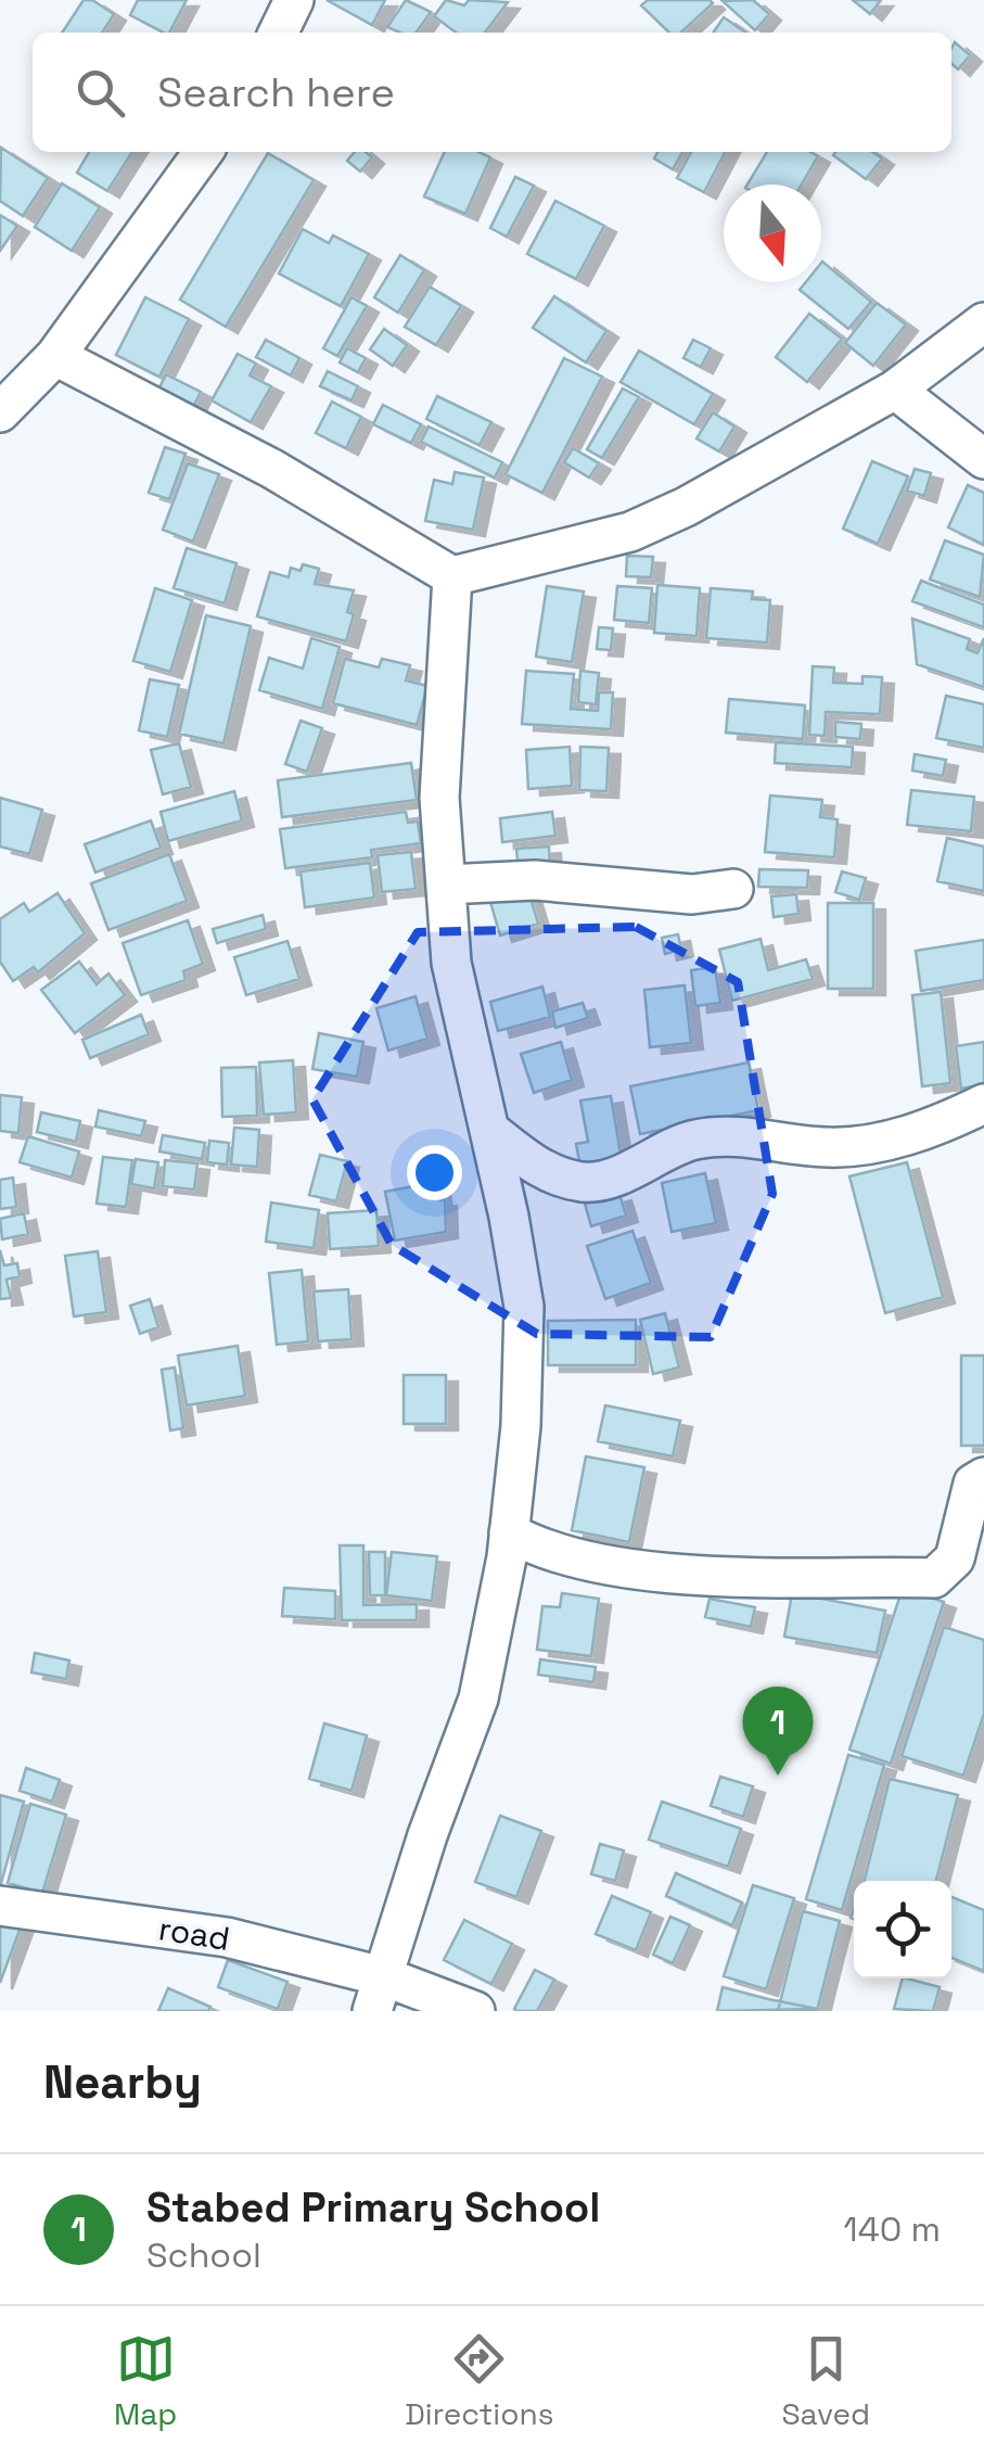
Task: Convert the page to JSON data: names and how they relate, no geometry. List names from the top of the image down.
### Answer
{
  "streets": {
    "street": ["road"]
  },
  "north": "bottom",
  "page": {
    "search": "Search here",
    "pins": "1",
    "heading": "Nearby",
    "list": [
      {
        "mark": "1",
        "name": "Stabed Primary School",
        "note": "School",
        "value": "140 m"
      }
    ],
    "nav": ["Map", "Directions", "Saved"]
  }
}
